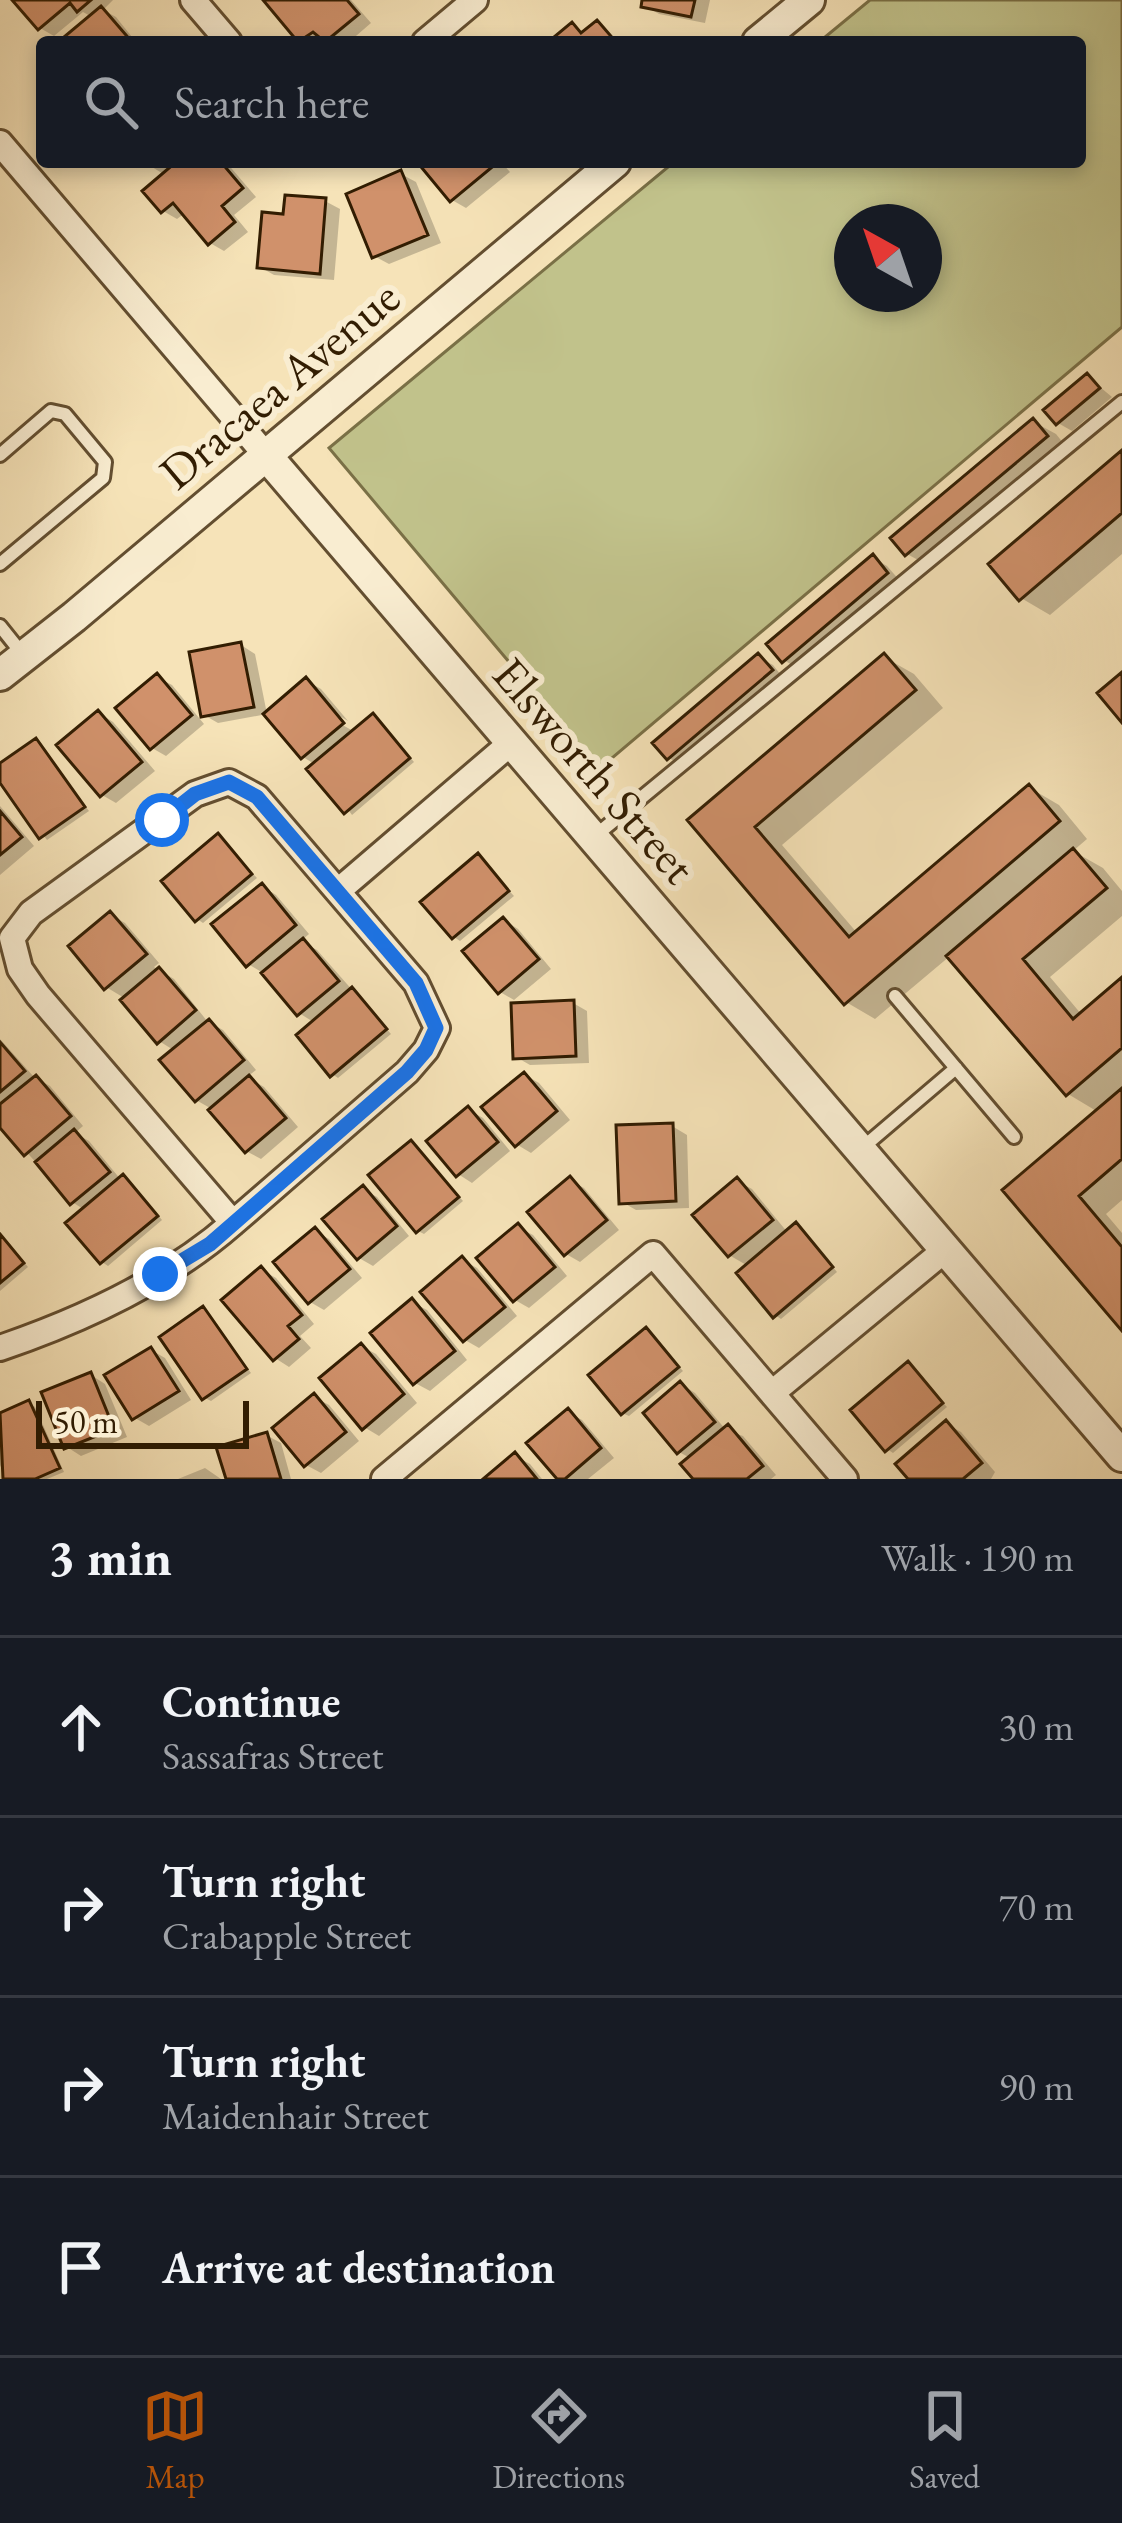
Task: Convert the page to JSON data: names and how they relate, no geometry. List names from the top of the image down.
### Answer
{
  "streets": {
    "street": ["Dracaea Avenue", "Elsworth Street"]
  },
  "crossings": [
    ["Dracaea Avenue", "Elsworth Street"]
  ],
  "scale_bar": "50 m",
  "north": "top left",
  "page": {
    "search": "Search here",
    "scale": "50 m",
    "heading": ["3 min", "Walk · 190 m"],
    "list": [
      ["Continue", "Sassafras Street", "30 m"],
      ["Turn right", "Crabapple Street", "70 m"],
      ["Turn right", "Maidenhair Street", "90 m"],
      "Arrive at destination"
    ],
    "nav": ["Map", "Directions", "Saved"]
  }
}
